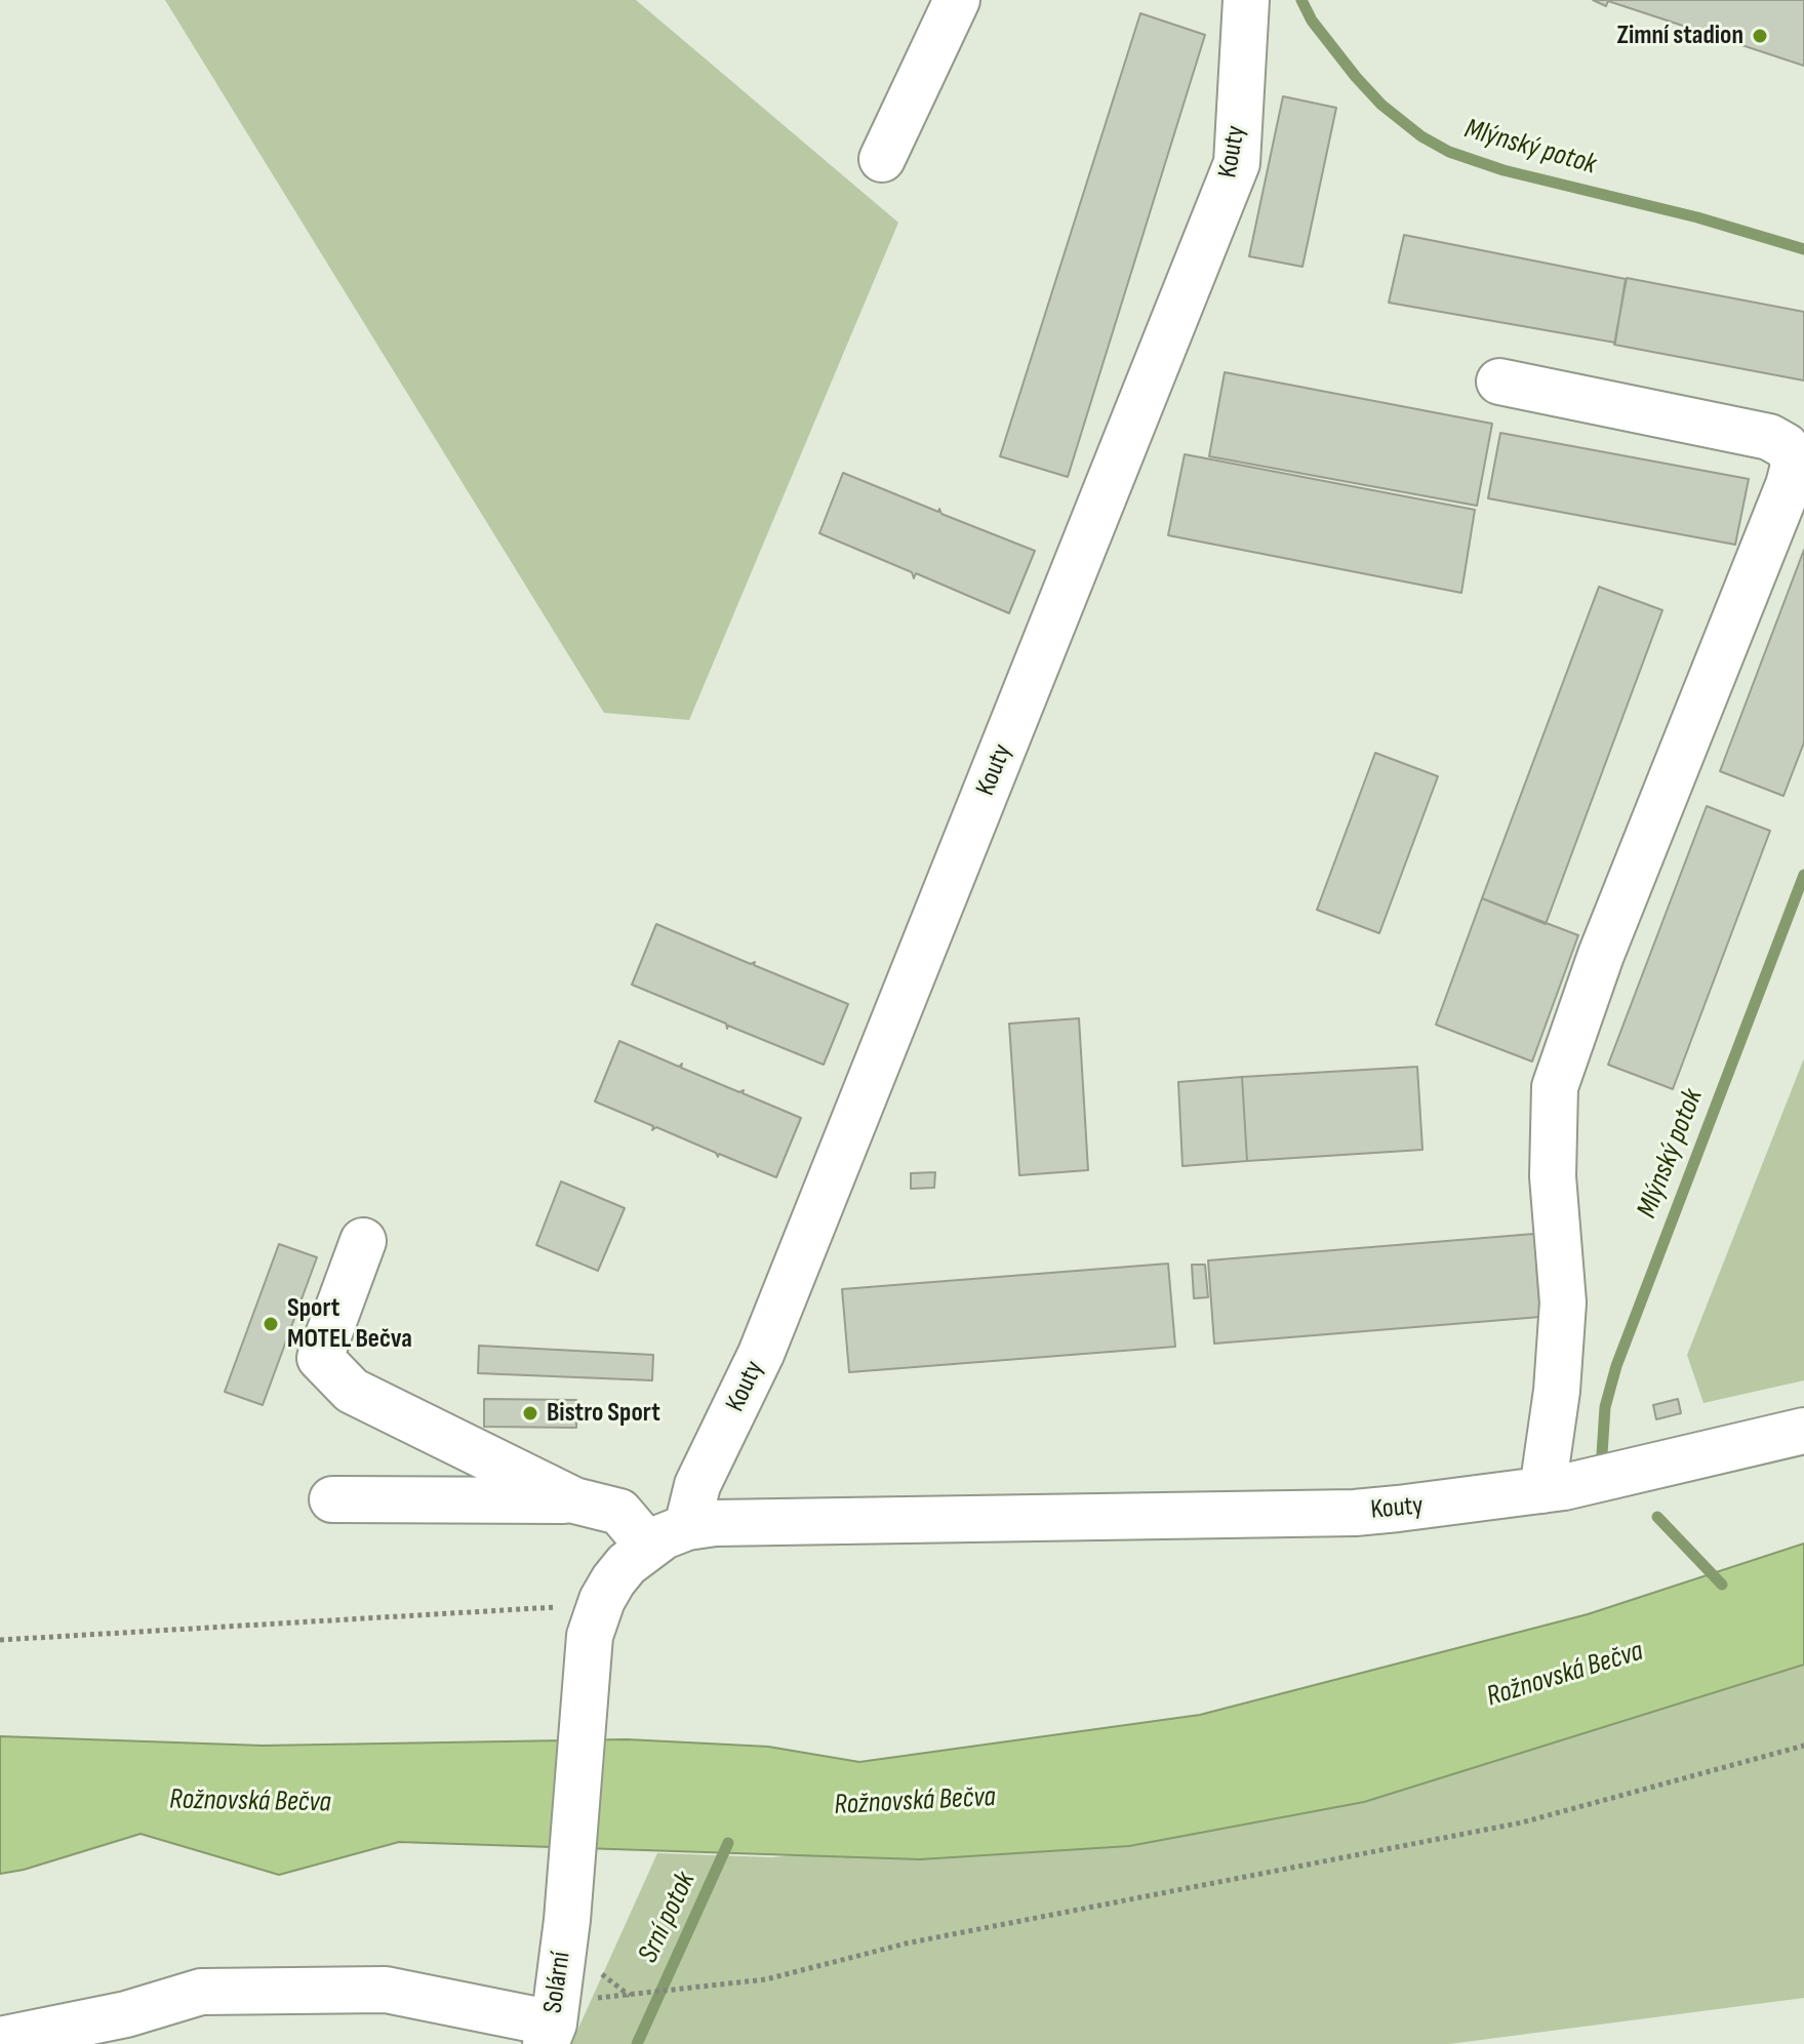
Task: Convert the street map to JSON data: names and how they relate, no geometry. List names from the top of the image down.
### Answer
{
  "streets": {
    "street": ["Kouty", "Solární"]
  },
  "water": ["Mlýnský potok", "Rožnovská Bečva", "Srní potok"],
  "places": ["Zimní stadion", "Sport MOTEL Bečva", "Bistro Sport"]
}
